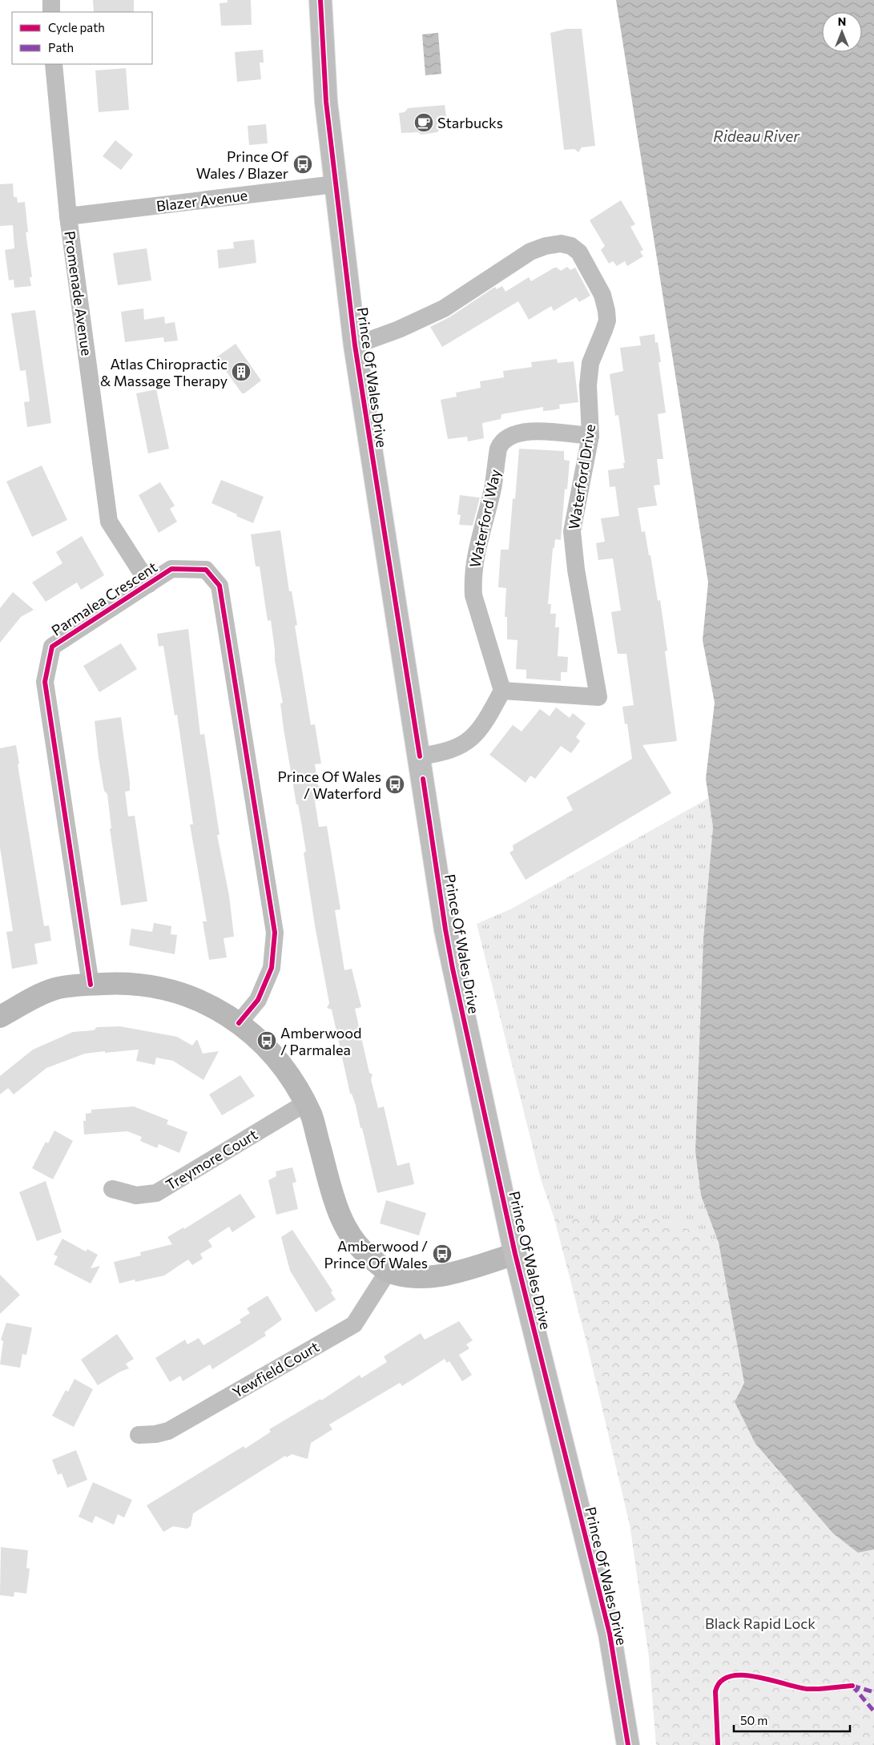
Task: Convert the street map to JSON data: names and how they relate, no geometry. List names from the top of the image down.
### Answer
{
  "streets": {
    "main road": ["Prince Of Wales Drive"],
    "street": [
      "Blazer Avenue",
      "Promenade Avenue",
      "Waterford Drive",
      "Waterford Way",
      "Parmalea Crescent",
      "Treymore Court",
      "Yewfield Court"
    ]
  },
  "crossings": [
    ["Blazer Avenue", "Promenade Avenue"],
    ["Blazer Avenue", "Prince Of Wales Drive"],
    ["Promenade Avenue", "Parmalea Crescent"],
    ["Prince Of Wales Drive", "Waterford Drive"],
    ["Waterford Drive", "Waterford Way"]
  ],
  "water": ["Rideau River"],
  "parks": ["Black Rapid Lock"],
  "places": {
    "cafe": ["Starbucks"],
    "bus stop": [
      "Prince Of Wales / Blazer",
      "Prince Of Wales / Waterford",
      "Amberwood / Parmalea",
      "Amberwood / Prince Of Wales"
    ],
    "building": ["Atlas Chiropractic & Massage Therapy"]
  },
  "legend": ["Cycle path", "Path"],
  "scale_bar": "50 m",
  "north": "top"
}
